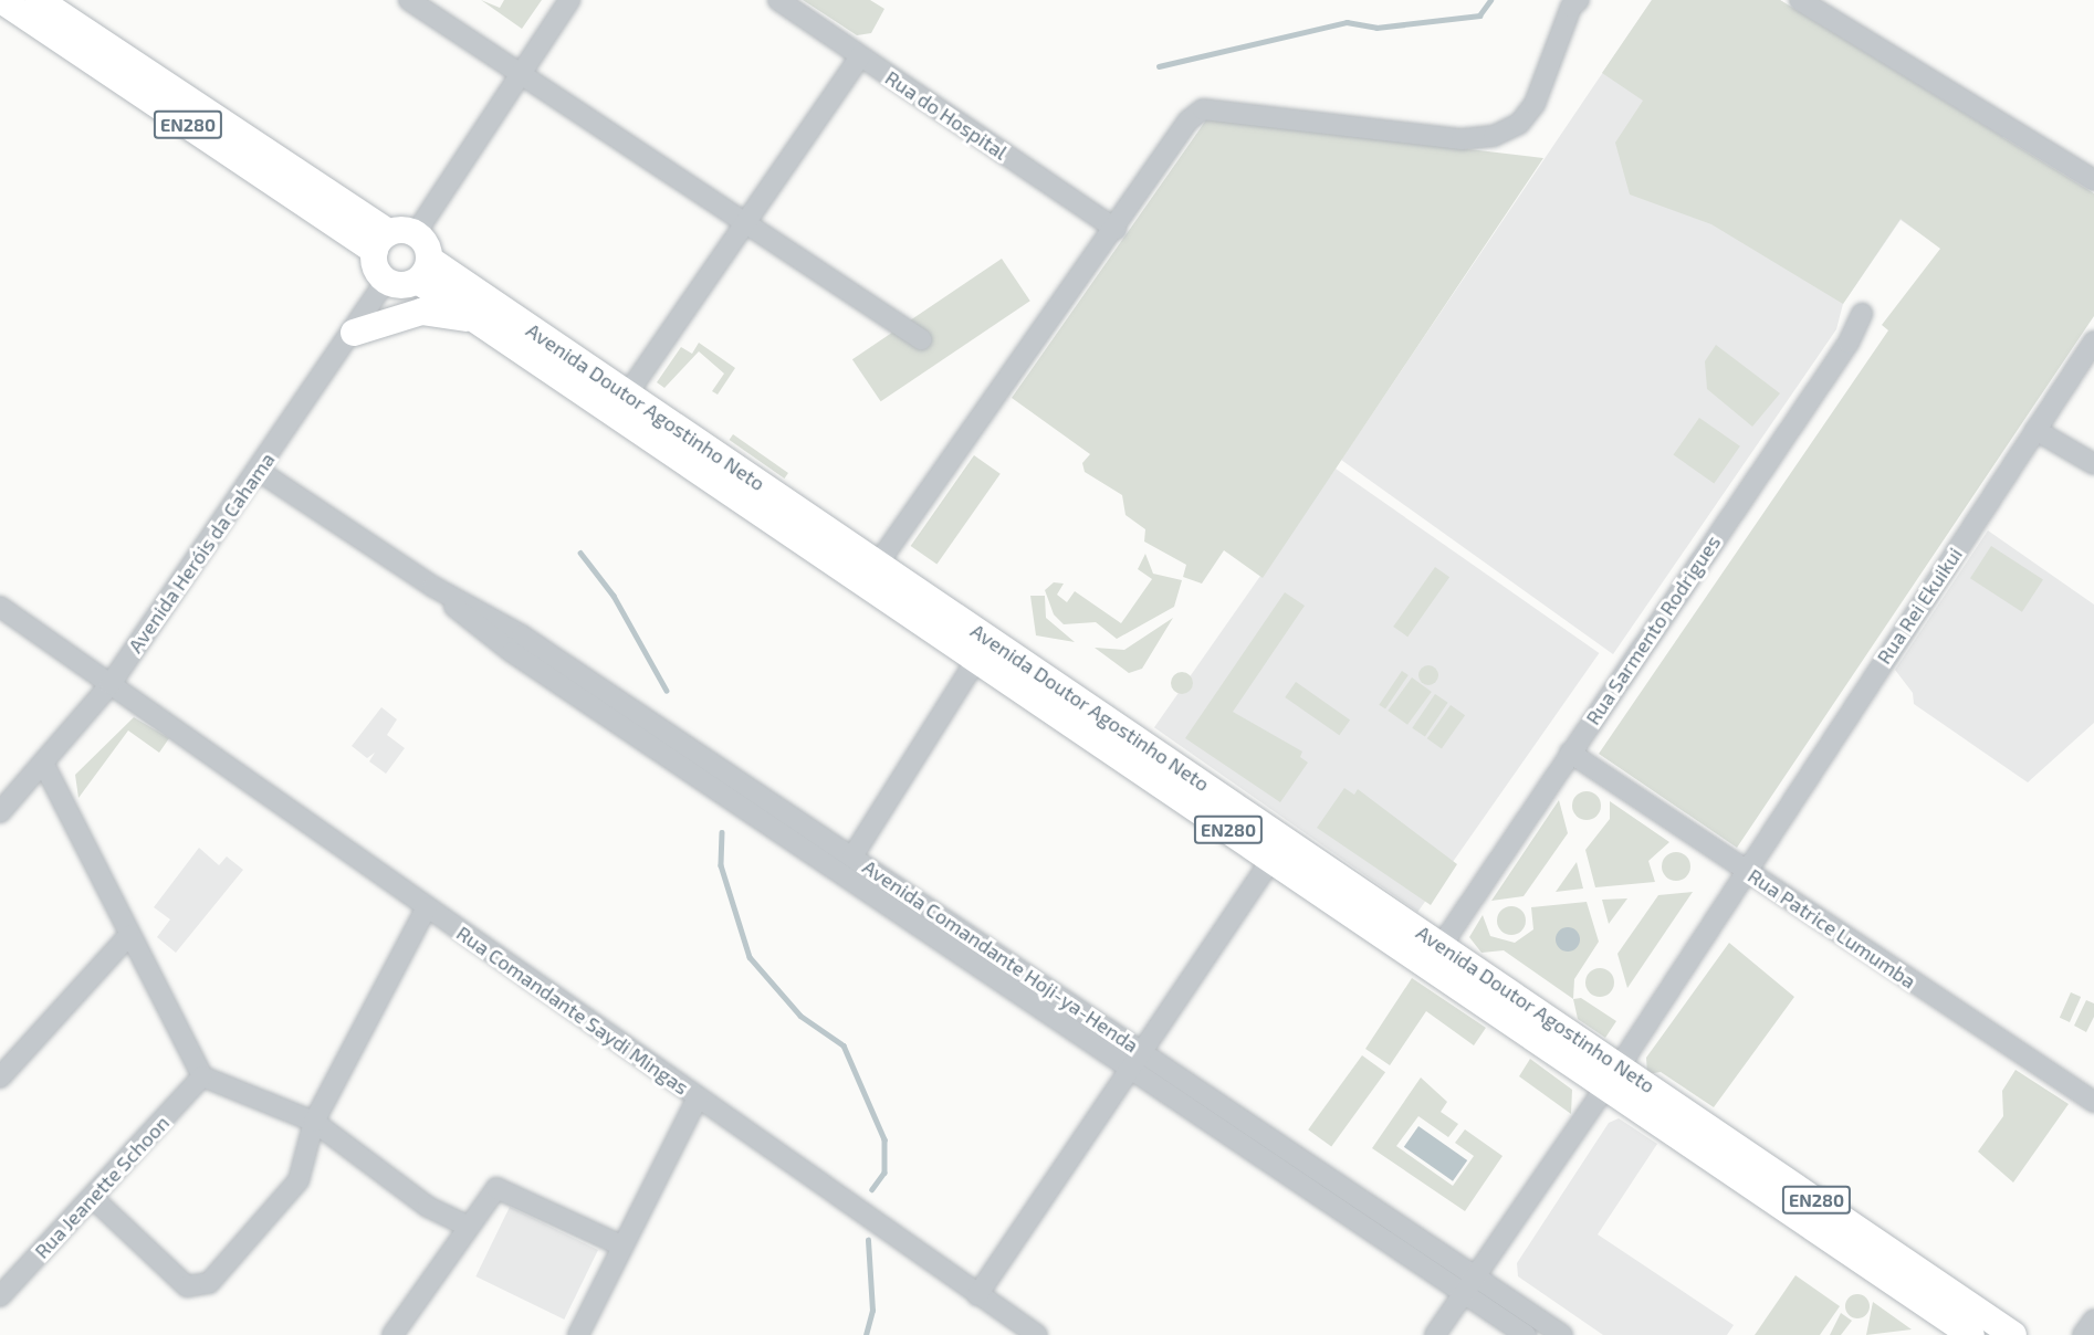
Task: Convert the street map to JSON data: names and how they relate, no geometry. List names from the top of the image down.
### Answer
{
  "streets": {
    "main road": ["EN280", "Avenida Doutor Agostinho Neto"],
    "street": [
      "Rua do Hospital",
      "Avenida Heróis da Cahama",
      "Rua Rei Ekuikui",
      "Rua Sarmento Rodrigues",
      "Rua Patrice Lumumba",
      "Avenida Comandante Hoji-ya-Henda",
      "Rua Comandante Saydi Mingas",
      "Rua Jeanette Schoon"
    ]
  },
  "crossings": [
    ["EN280", "Avenida Doutor Agostinho Neto"],
    ["EN280", "Avenida Heróis da Cahama"],
    ["Avenida Doutor Agostinho Neto", "Avenida Heróis da Cahama"],
    ["Avenida Doutor Agostinho Neto", "Rua Rei Ekuikui"],
    ["Avenida Doutor Agostinho Neto", "Rua Sarmento Rodrigues"],
    ["Avenida Heróis da Cahama", "Avenida Comandante Hoji-ya-Henda"],
    ["Avenida Heróis da Cahama", "Rua Comandante Saydi Mingas"],
    ["Rua Rei Ekuikui", "Rua Patrice Lumumba"],
    ["Rua Rei Ekuikui", "Avenida Comandante Hoji-ya-Henda"],
    ["Rua Sarmento Rodrigues", "Rua Patrice Lumumba"]
  ]
}
